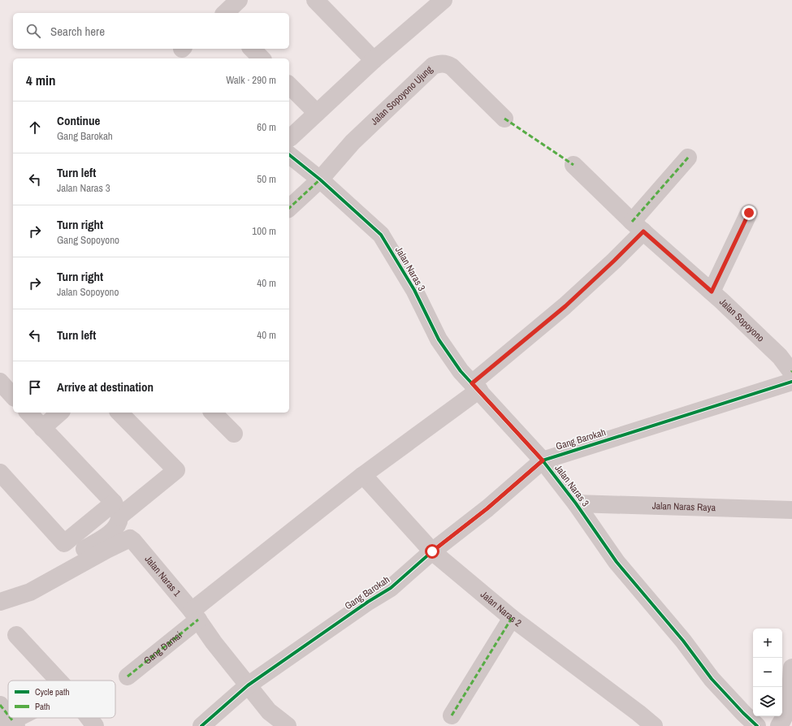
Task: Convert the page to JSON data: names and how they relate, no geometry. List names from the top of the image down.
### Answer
{
  "streets": {
    "street": [
      "Jalan Sopoyono Ujung",
      "Jalan Naras 3",
      "Jalan Sopoyono",
      "Gang Barokah",
      "Jalan Naras Raya",
      "Jalan Naras 1",
      "Jalan Naras 2",
      "Gang Damai"
    ]
  },
  "crossings": [
    ["Jalan Sopoyono Ujung", "Jalan Naras 3"],
    ["Jalan Naras 3", "Gang Barokah"],
    ["Jalan Naras 3", "Jalan Naras Raya"],
    ["Jalan Naras 3", "Gang Damai"],
    ["Jalan Sopoyono", "Gang Barokah"],
    ["Jalan Sopoyono", "Gang Damai"],
    ["Gang Barokah", "Jalan Naras 1"],
    ["Gang Barokah", "Jalan Naras 2"],
    ["Jalan Naras 1", "Gang Damai"],
    ["Jalan Naras 2", "Gang Damai"]
  ],
  "legend": ["Cycle path", "Path"],
  "page": {
    "search": "Search here",
    "heading": ["4 min", "Walk · 290 m"],
    "list": [
      ["Continue", "Gang Barokah", "60 m"],
      ["Turn left", "Jalan Naras 3", "50 m"],
      ["Turn right", "Gang Sopoyono", "100 m"],
      ["Turn right", "Jalan Sopoyono", "40 m"],
      ["Turn left", "40 m"],
      "Arrive at destination"
    ],
    "map_buttons": ["+", "−"]
  }
}
